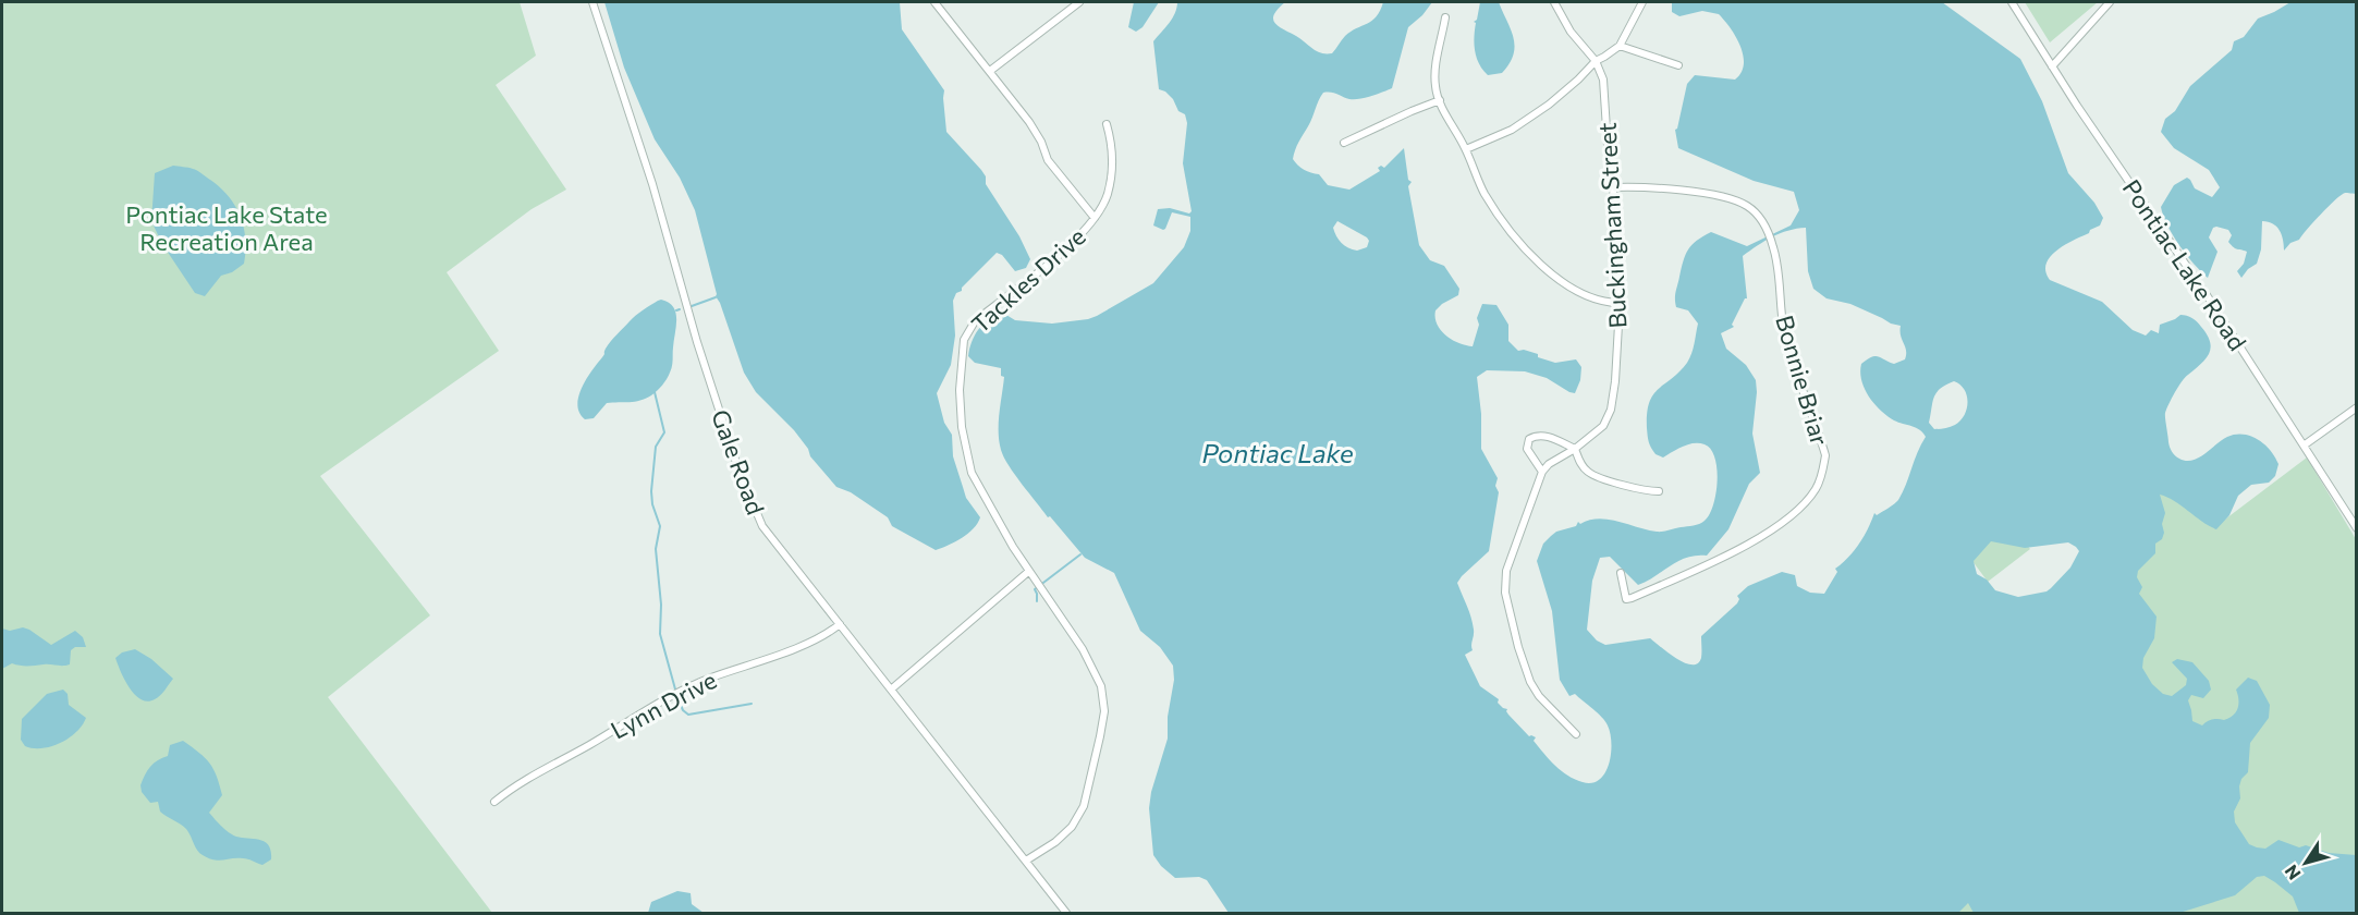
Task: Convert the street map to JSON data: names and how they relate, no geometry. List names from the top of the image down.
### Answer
{
  "streets": {
    "street": [
      "Buckingham Street",
      "Pontiac Lake Road",
      "Tackles Drive",
      "Bonnie Briar",
      "Gale Road",
      "Lynn Drive"
    ]
  },
  "crossings": [
    ["Buckingham Street", "Bonnie Briar"],
    ["Tackles Drive", "Gale Road"],
    ["Gale Road", "Lynn Drive"]
  ],
  "water": ["Pontiac Lake"],
  "parks": ["Pontiac Lake State Recreation Area"],
  "north": "bottom left"
}
